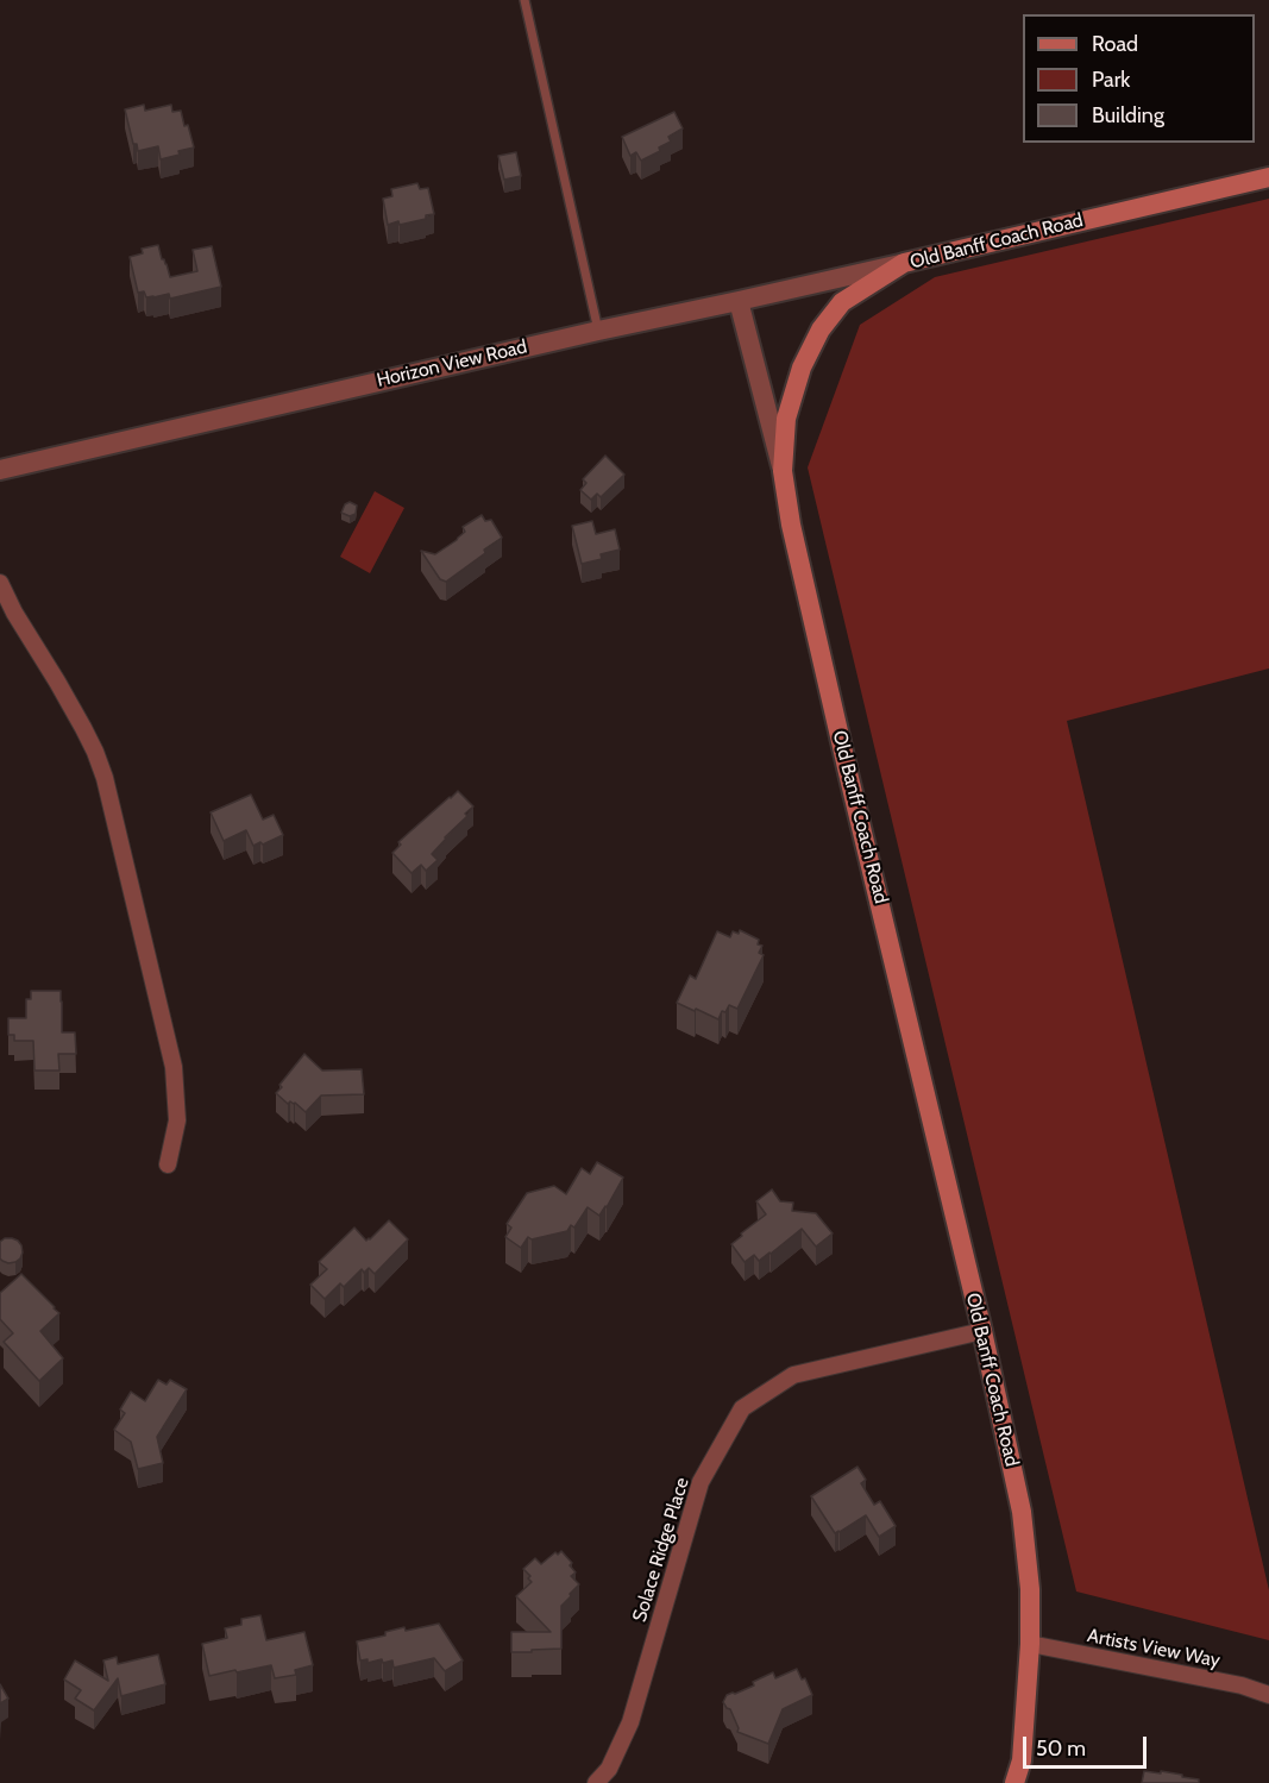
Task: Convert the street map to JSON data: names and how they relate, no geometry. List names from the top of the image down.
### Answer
{
  "streets": {
    "main road": ["Old Banff Coach Road"],
    "street": ["Horizon View Road", "Solace Ridge Place", "Artists View Way"]
  },
  "crossings": [
    ["Old Banff Coach Road", "Horizon View Road"],
    ["Old Banff Coach Road", "Solace Ridge Place"],
    ["Old Banff Coach Road", "Artists View Way"]
  ],
  "legend": ["Road", "Park", "Building"],
  "scale_bar": "50 m"
}
